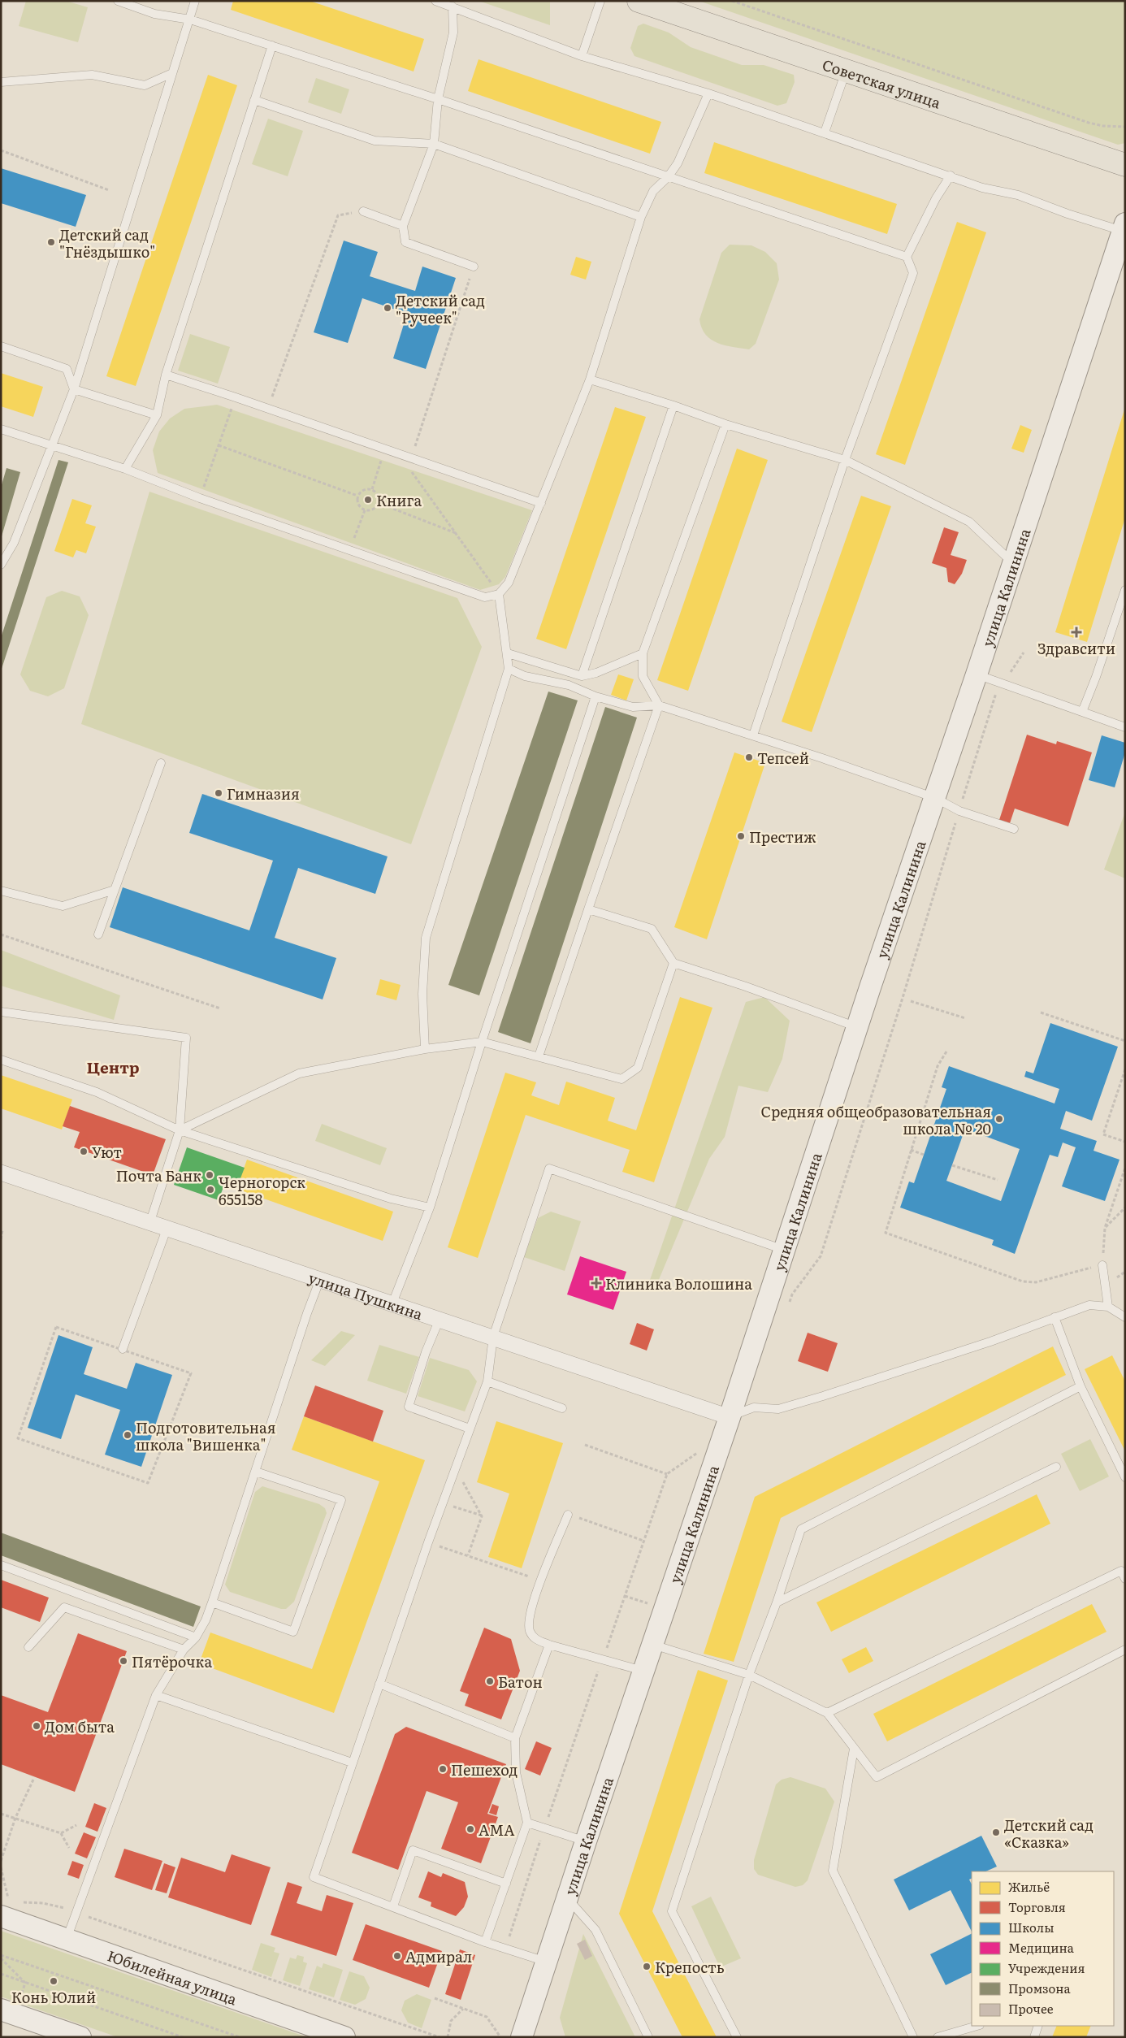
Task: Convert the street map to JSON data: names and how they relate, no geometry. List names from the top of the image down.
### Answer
{
  "streets": {
    "main road": ["Советская улица", "улица Калинина", "Юбилейная улица"],
    "street": ["улица Пушкина"]
  },
  "crossings": [
    ["улица Калинина", "улица Пушкина"]
  ],
  "districts": ["Центр"],
  "places": {
    "other": [
      "Детский сад \"Гнёздышко\"",
      "Детский сад \"Ручеек\"",
      "Книга",
      "Тепсей",
      "Гимназия",
      "Престиж",
      "Средняя общеобразовательная школа № 20",
      "Уют",
      "Почта Банк",
      "Черногорск 655158",
      "Подготовительная школа \"Вишенка\"",
      "Пятёрочка",
      "Батон",
      "Дом быта",
      "Пешеход",
      "АМА",
      "Детский сад «Сказка»",
      "Адмирал",
      "Крепость",
      "Конь Юлий"
    ],
    "health": ["Здравсити", "Клиника Волошина"]
  },
  "legend": [
    "Жильё",
    "Торговля",
    "Школы",
    "Медицина",
    "Учреждения",
    "Промзона",
    "Прочее"
  ]
}
